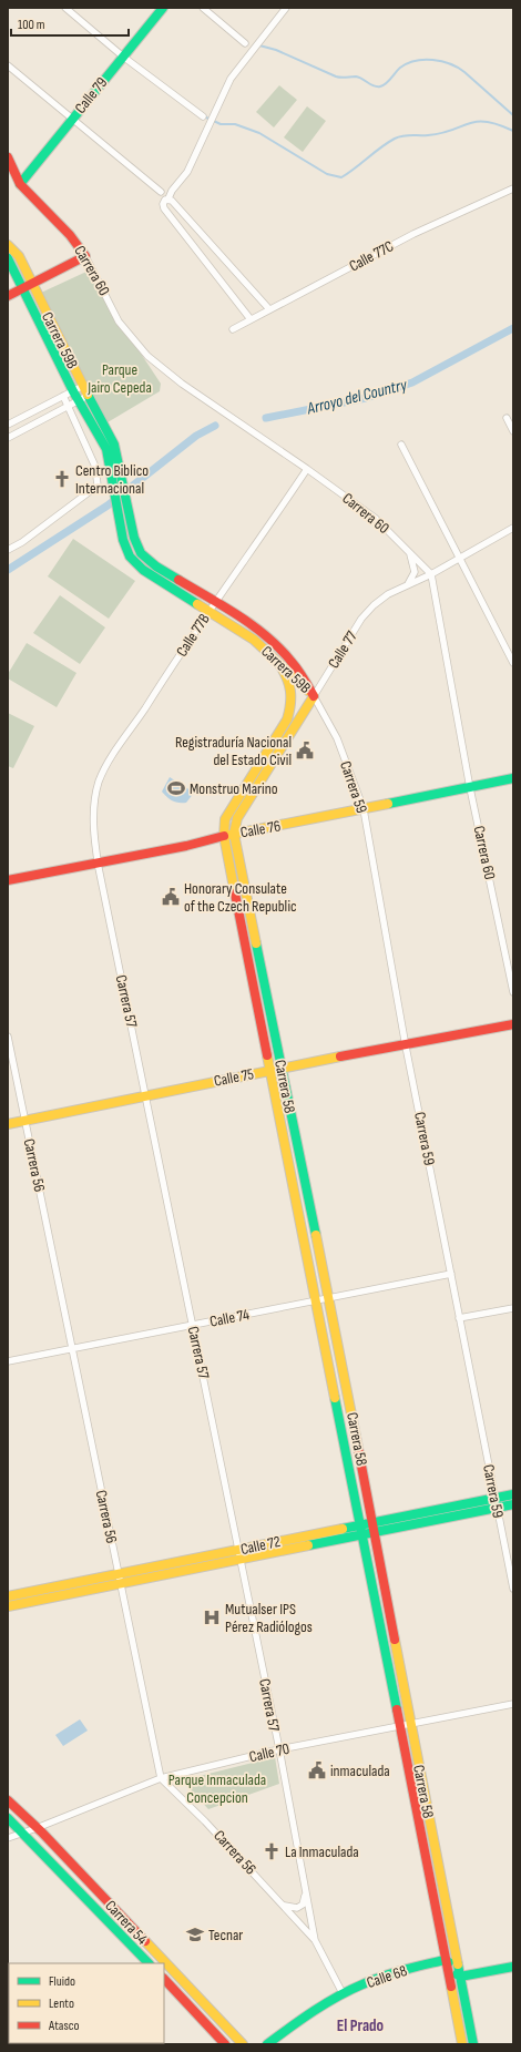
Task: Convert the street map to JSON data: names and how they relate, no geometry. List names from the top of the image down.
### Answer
{
  "streets": {
    "street": [
      "Calle 79",
      "Calle 77C",
      "Carrera 60",
      "Carrera 59B",
      "Calle 77B",
      "Calle 77",
      "Carrera 59",
      "Calle 76",
      "Carrera 57",
      "Calle 75",
      "Carrera 58",
      "Carrera 56",
      "Calle 74",
      "Calle 72",
      "Calle 70",
      "Carrera 54",
      "Calle 68"
    ]
  },
  "crossings": [
    ["Calle 79", "Carrera 60"],
    ["Carrera 60", "Calle 77B"],
    ["Carrera 60", "Calle 77"],
    ["Carrera 60", "Calle 76"],
    ["Carrera 59B", "Calle 77B"],
    ["Carrera 59B", "Calle 77"],
    ["Carrera 59B", "Carrera 59"],
    ["Calle 77B", "Carrera 57"],
    ["Calle 77", "Carrera 59"],
    ["Calle 77", "Calle 76"],
    ["Calle 77", "Carrera 58"],
    ["Carrera 59", "Calle 76"],
    ["Carrera 59", "Calle 75"],
    ["Carrera 59", "Calle 74"],
    ["Carrera 59", "Calle 72"],
    ["Calle 76", "Carrera 57"],
    ["Calle 76", "Carrera 58"],
    ["Carrera 57", "Calle 75"],
    ["Carrera 57", "Carrera 56"],
    ["Carrera 57", "Calle 74"],
    ["Carrera 57", "Calle 72"],
    ["Carrera 57", "Calle 70"],
    ["Carrera 57", "Calle 68"],
    ["Calle 75", "Carrera 58"],
    ["Calle 75", "Carrera 56"],
    ["Carrera 58", "Calle 74"],
    ["Carrera 58", "Calle 72"],
    ["Carrera 58", "Calle 70"],
    ["Carrera 58", "Calle 68"],
    ["Carrera 56", "Calle 74"],
    ["Carrera 56", "Calle 72"],
    ["Carrera 56", "Calle 70"],
    ["Calle 70", "Carrera 54"]
  ],
  "districts": ["El Prado"],
  "water": ["Arroyo del Country"],
  "parks": ["Parque Jairo Cepeda", "Parque Inmaculada Concepcion"],
  "places": {
    "church": ["Centro Biblico Internacional", "La Inmaculada"],
    "public building": ["Registraduría Nacional del Estado Civil", "Honorary Consulate of the Czech Republic", "inmaculada"],
    "sports": ["Monstruo Marino"],
    "hospital": ["Mutualser IPS Pérez Radiólogos"],
    "school or university": ["Tecnar"]
  },
  "legend": ["Fluido", "Lento", "Atasco"],
  "scale_bar": "100 m"
}
